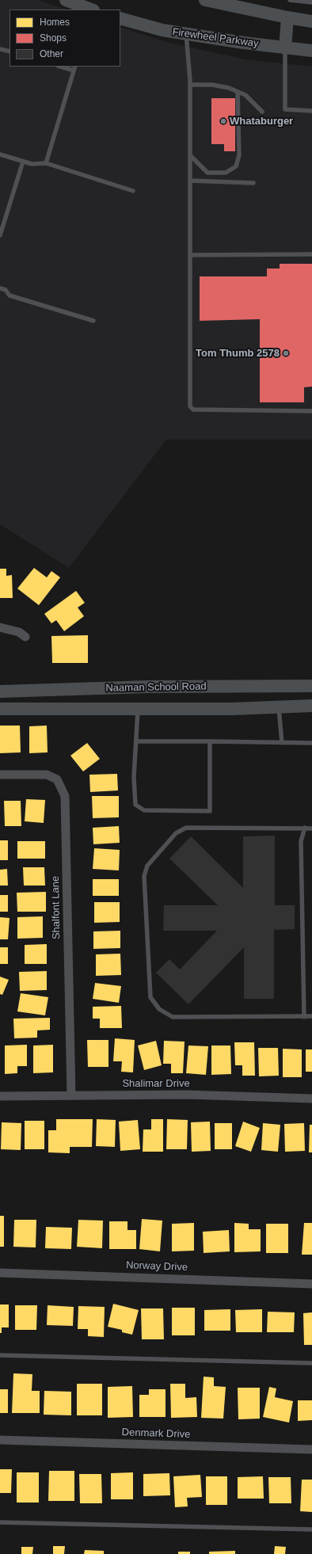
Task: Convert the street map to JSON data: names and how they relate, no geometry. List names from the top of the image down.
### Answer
{
  "streets": {
    "main road": ["Firewheel Parkway", "Naaman School Road"],
    "street": [
      "Shalfont Lane",
      "Shalimar Drive",
      "Norway Drive",
      "Denmark Drive"
    ]
  },
  "crossings": [
    ["Shalfont Lane", "Shalimar Drive"]
  ],
  "places": ["Whataburger", "Tom Thumb 2578"],
  "legend": ["Homes", "Shops", "Other"]
}
